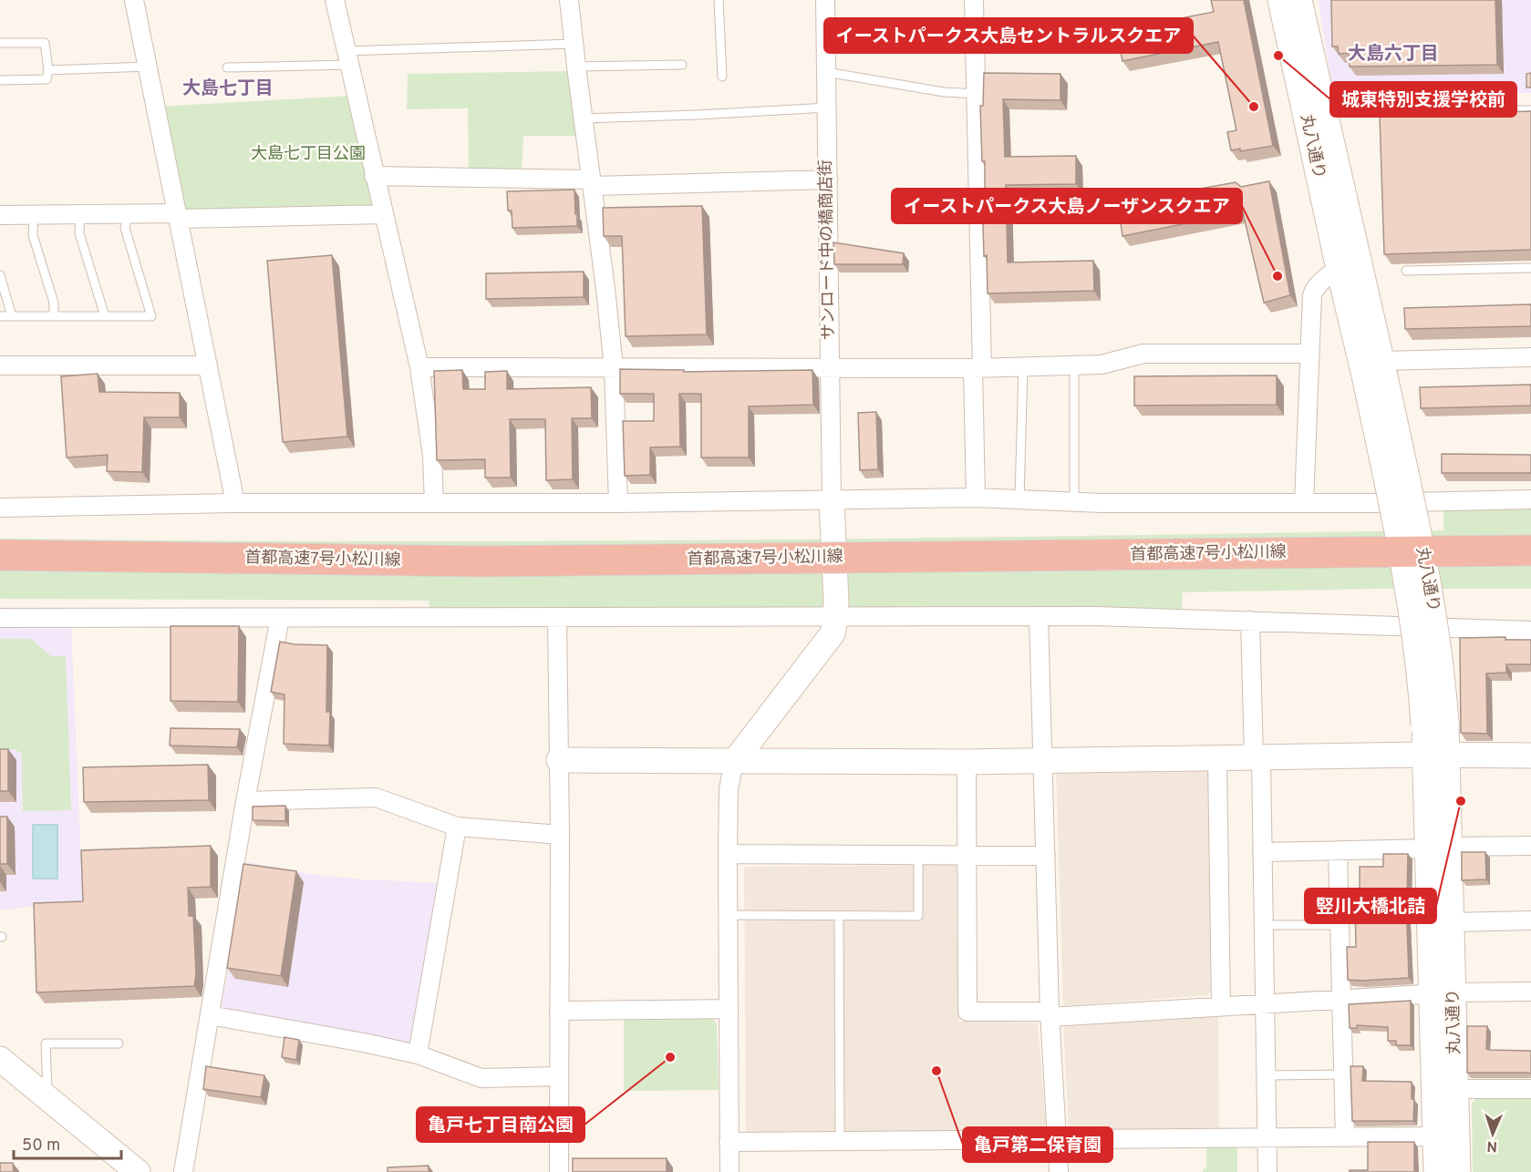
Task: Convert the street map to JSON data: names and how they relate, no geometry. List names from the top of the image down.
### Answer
{
  "streets": {
    "highway": ["首都高速7号小松川線"],
    "main road": ["丸八通り"],
    "street": ["サンロード中の橋商店街"]
  },
  "districts": ["大島六丁目", "大島七丁目"],
  "parks": ["大島七丁目公園"],
  "places": [
    "城東特別支援学校前",
    "イーストパークス大島セントラルスクエア",
    "イーストパークス大島ノーザンスクエア",
    "竪川大橋北詰",
    "亀戸七丁目南公園",
    "亀戸第二保育園"
  ],
  "scale_bar": "50 m",
  "north": "bottom"
}
